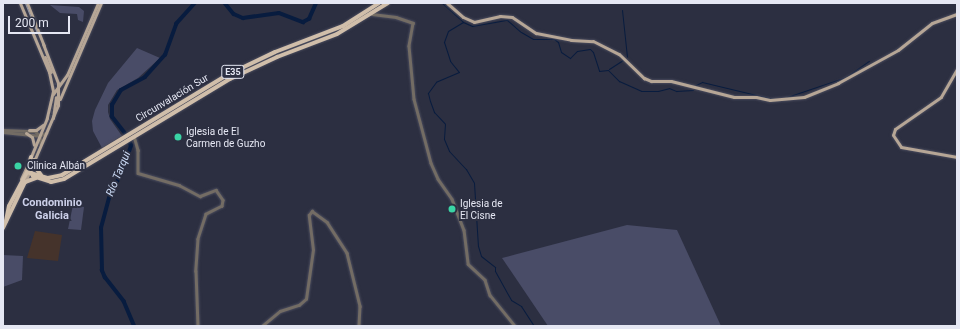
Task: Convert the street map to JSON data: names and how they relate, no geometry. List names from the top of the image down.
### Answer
{
  "streets": {
    "highway": ["E35", "Circunvalación Sur"]
  },
  "crossings": [
    ["E35", "Circunvalación Sur"]
  ],
  "districts": ["Condominio Galicia"],
  "water": ["Río Tarqui"],
  "places": ["Iglesia de El Carmen de Guzho", "Clinica Albán", "Iglesia de El Cisne"],
  "scale_bar": "200 m"
}
